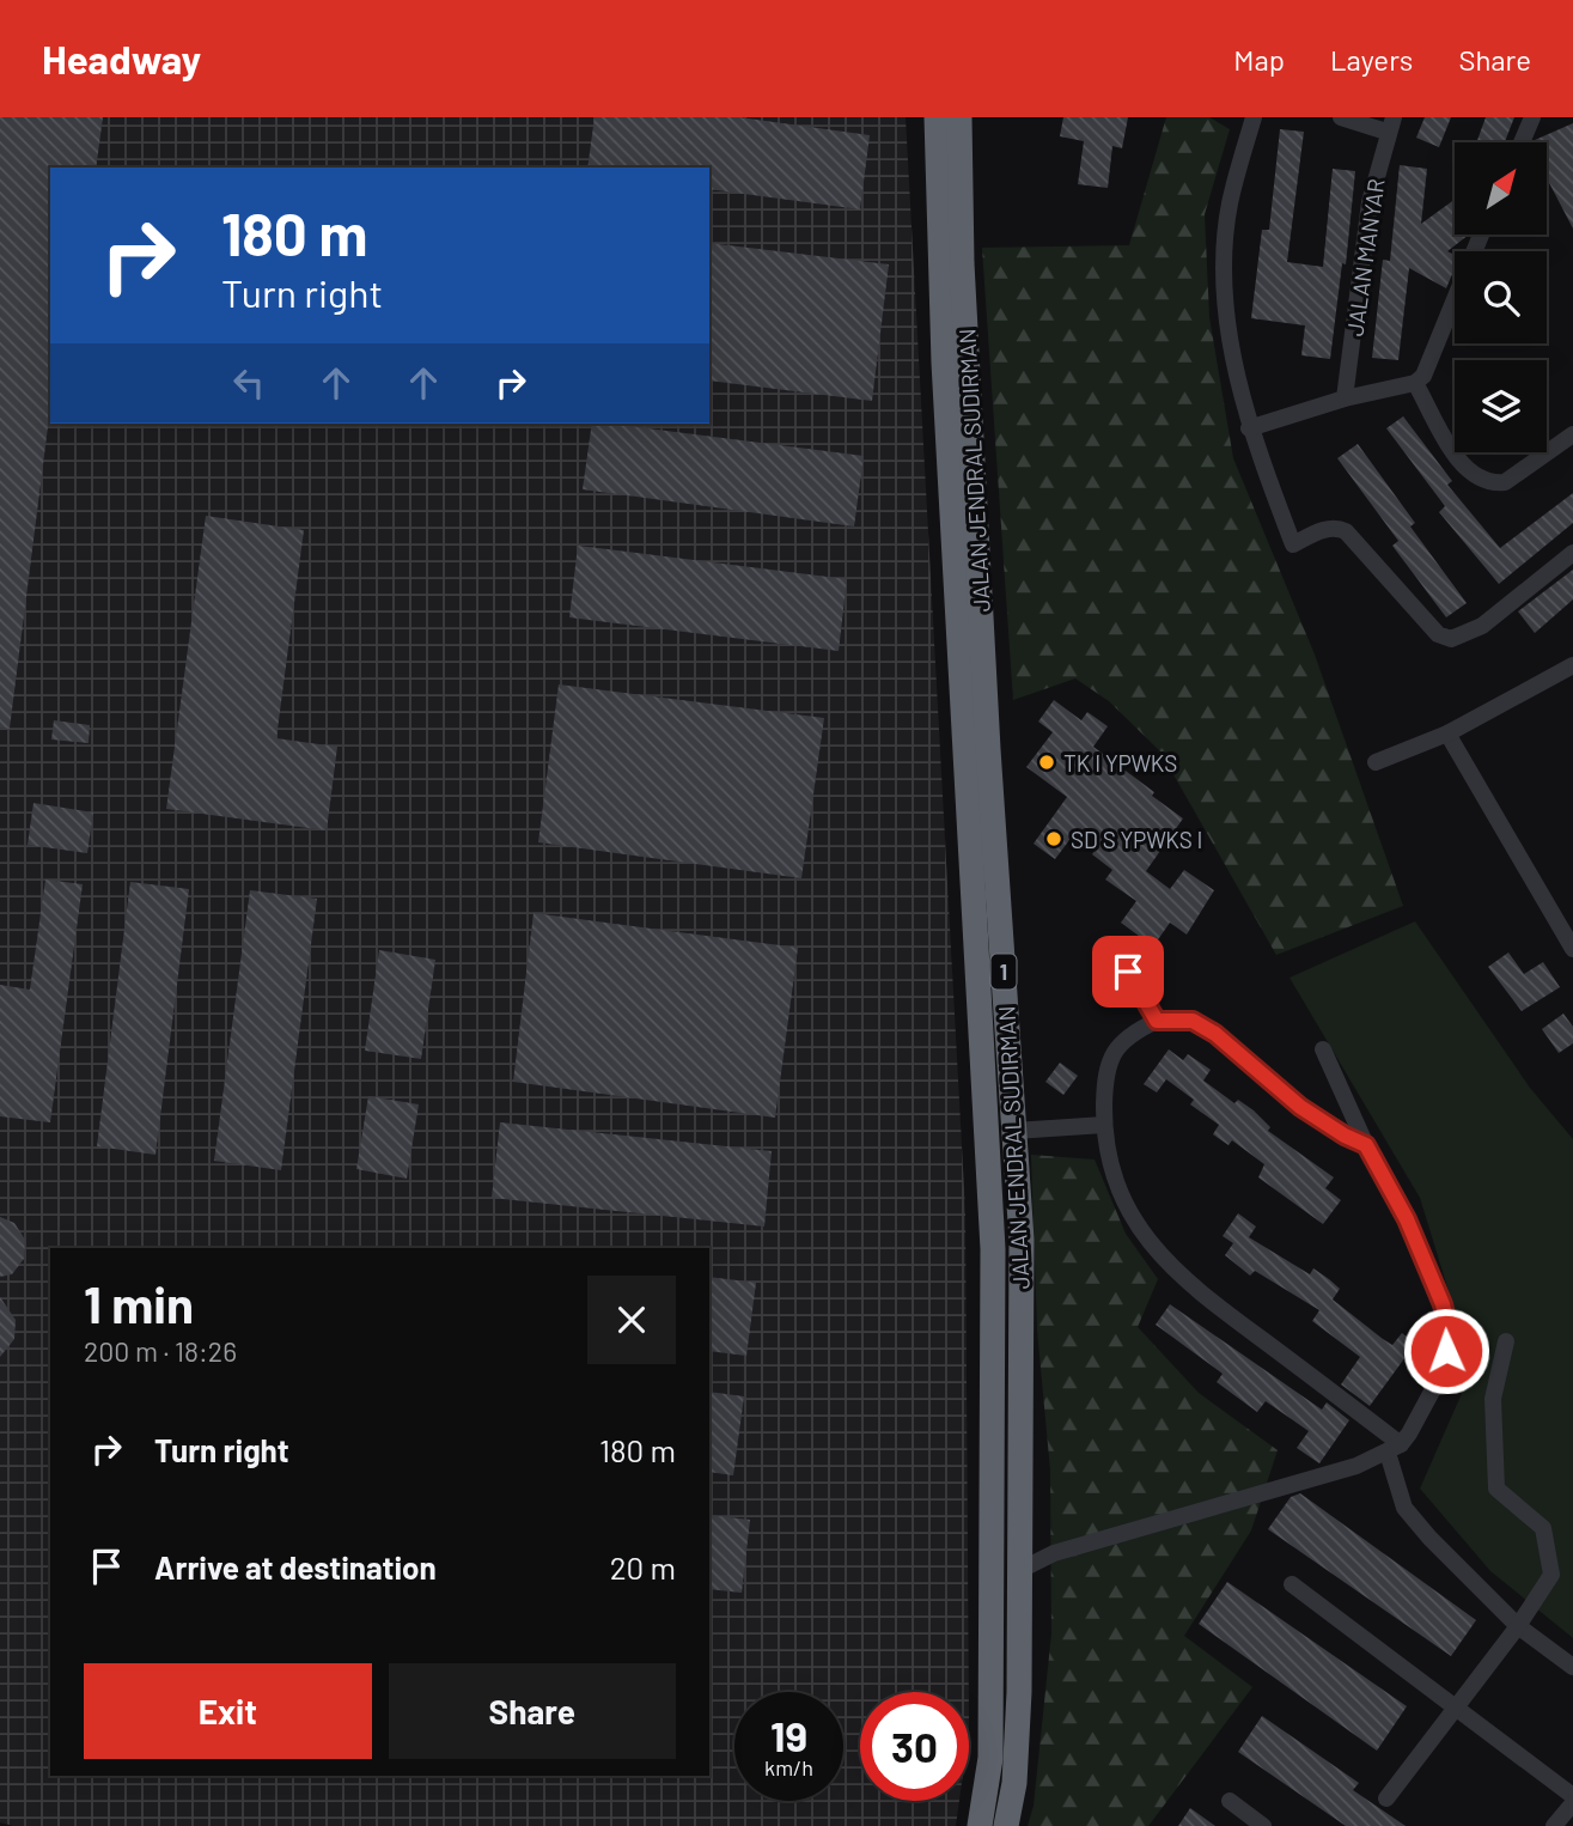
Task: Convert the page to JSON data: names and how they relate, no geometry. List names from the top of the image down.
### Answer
{
  "streets": {
    "highway": ["JALAN JENDRAL SUDIRMAN", "1"],
    "street": ["JALAN MANYAR"]
  },
  "places": ["TK I YPWKS", "SD S YPWKS I"],
  "north": "top right",
  "page": {
    "header": "Headway",
    "nav": ["Map", "Layers", "Share"],
    "turn": ["180 m", "Turn right"],
    "heading": ["1 min", "200 m · 18:26"],
    "list": [
      {
        "name": "Turn right",
        "value": "180 m"
      },
      {
        "name": "Arrive at destination",
        "value": "20 m"
      }
    ],
    "buttons": ["Exit", "Share"],
    "speed": "19 km/h",
    "limit": "30"
  }
}
